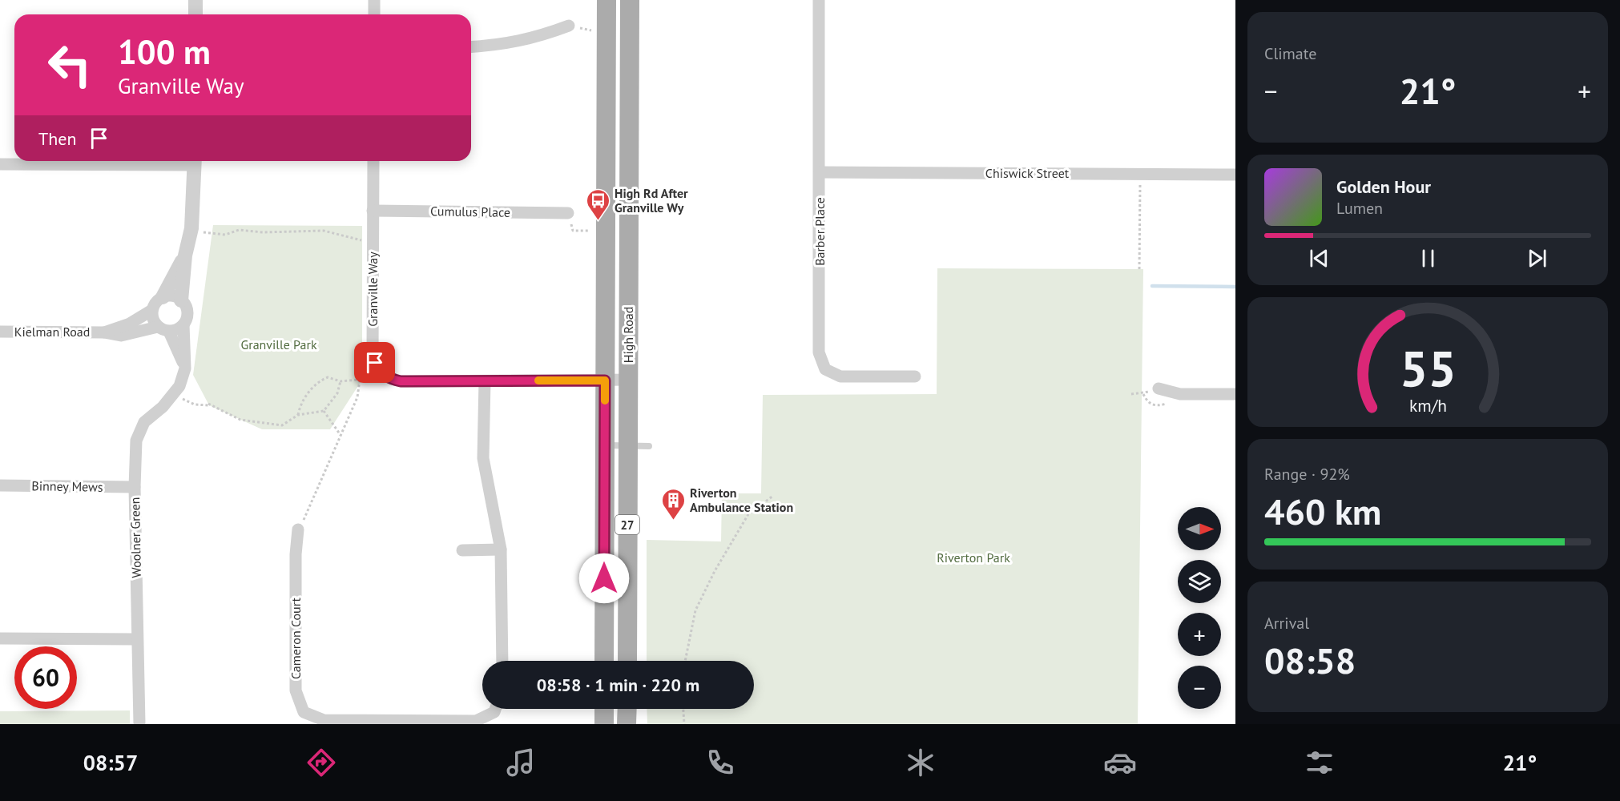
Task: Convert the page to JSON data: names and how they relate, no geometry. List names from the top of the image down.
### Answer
{
  "streets": {
    "main road": ["High Road", "27"],
    "street": [
      "Chiswick Street",
      "Cumulus Place",
      "Barber Place",
      "Granville Way",
      "Kielman Road",
      "Binney Mews",
      "Woolner Green",
      "Cameron Court"
    ]
  },
  "crossings": [
    ["Chiswick Street", "Barber Place"],
    ["Cumulus Place", "Granville Way"],
    ["Binney Mews", "Woolner Green"]
  ],
  "parks": ["Granville Park", "Riverton Park"],
  "places": {
    "bus stop": ["High Rd After Granville Wy"],
    "building": ["Riverton Ambulance Station"]
  },
  "north": "right",
  "page": {
    "tile": [
      "Climate",
      ["Range · 92%", "460 km"],
      ["Arrival", "08:58"]
    ],
    "turn": ["100 m", "Granville Way"],
    "heat": ["−", "21°", "+"],
    "then": "Then",
    "song": ["Golden Hour", "Lumen"],
    "map_buttons": ["+", "−"],
    "limit": "60",
    "trip": "08:58 · 1 min · 220 m",
    "tabs": ["08:57", "21°"],
    "gauge": ["55", "km/h"]
  }
}
